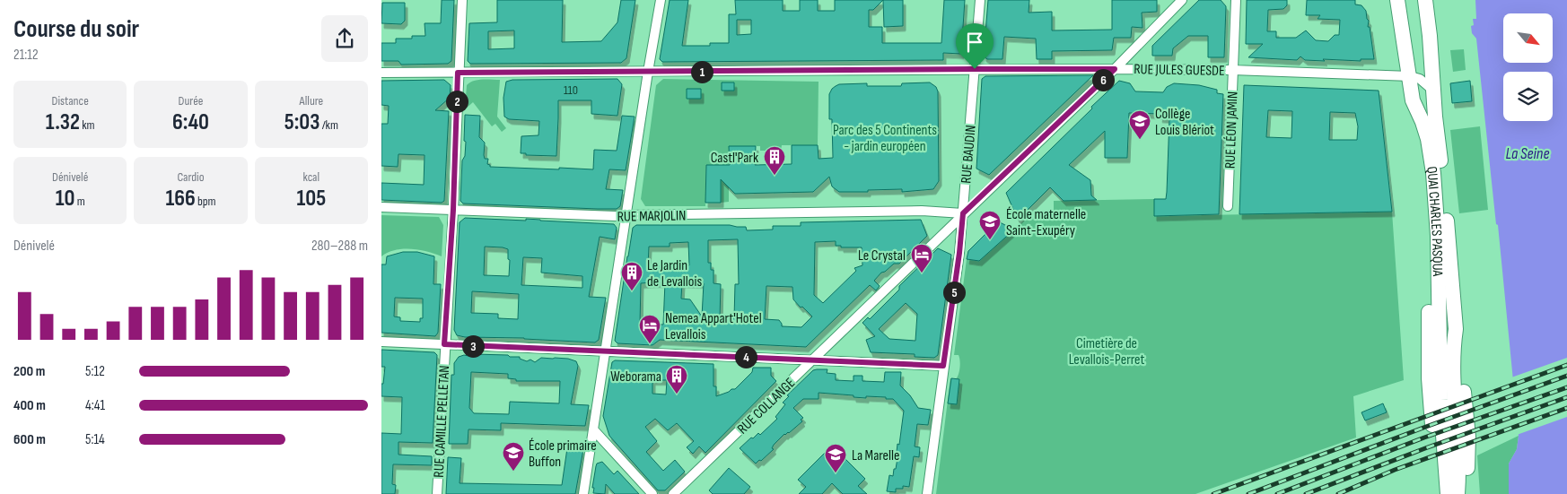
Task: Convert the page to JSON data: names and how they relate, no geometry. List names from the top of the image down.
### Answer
{
  "streets": {
    "main road": ["QUAI CHARLES PASQUA"],
    "street": [
      "RUE JULES GUESDE",
      "RUE LÉON JAMIN",
      "RUE BAUDIN",
      "RUE MARJOLIN",
      "RUE COLLANGE",
      "RUE CAMILLE PELLETAN"
    ]
  },
  "crossings": [
    ["RUE JULES GUESDE", "RUE LÉON JAMIN"],
    ["RUE JULES GUESDE", "RUE BAUDIN"],
    ["RUE JULES GUESDE", "QUAI CHARLES PASQUA"],
    ["RUE JULES GUESDE", "RUE CAMILLE PELLETAN"],
    ["RUE BAUDIN", "RUE MARJOLIN"],
    ["RUE BAUDIN", "RUE COLLANGE"],
    ["RUE MARJOLIN", "RUE COLLANGE"],
    ["RUE MARJOLIN", "RUE CAMILLE PELLETAN"]
  ],
  "water": ["La Seine"],
  "parks": ["Parc des 5 Continents - jardin européen", "Cimetière de Levallois-Perret"],
  "places": {
    "school or university": [
      "Collège Louis Blériot",
      "École maternelle Saint-Exupéry",
      "École primaire Buffon",
      "La Marelle"
    ],
    "building": ["Castl'Park", "Le Jardin de Levallois", "Weborama"],
    "hotel": ["Le Crystal", "Nemea Appart'Hotel Levallois"]
  },
  "house_numbers": ["110"],
  "north": "bottom right",
  "page": {
    "heading": ["Course du soir", "21:12"],
    "pins": [
      "1",
      "6",
      "2",
      "5",
      "3",
      "4"
    ],
    "stats": [
      ["Distance", "1.32 km"],
      ["Durée", "6:40"],
      ["Allure", "5:03 /km"],
      ["Dénivelé", "10 m"],
      ["Cardio", "166 bpm"],
      ["kcal", "105"]
    ],
    "chart": ["Dénivelé", "280–288 m"],
    "list": [
      {
        "name": "200 m",
        "note": "5:12"
      },
      {
        "name": "400 m",
        "note": "4:41"
      },
      {
        "name": "600 m",
        "note": "5:14"
      }
    ]
  }
}
